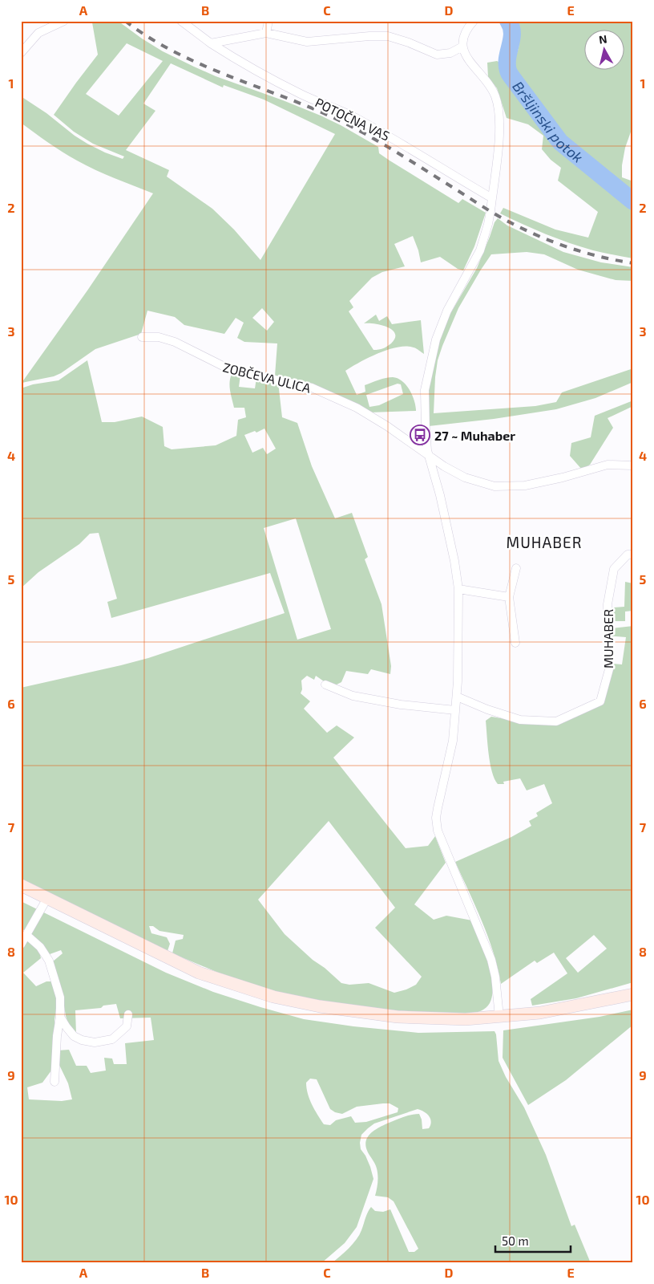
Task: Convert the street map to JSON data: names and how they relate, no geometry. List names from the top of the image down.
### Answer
{
  "streets": {
    "street": ["POTOČNA VAS", "ZOBČEVA ULICA", "MUHABER"]
  },
  "districts": ["MUHABER"],
  "water": ["Bršljinski potok"],
  "places": {
    "bus stop": ["27 ~ Muhaber"]
  },
  "scale_bar": "50 m",
  "north": "top",
  "grid": {
    "columns": [
      "A",
      "B",
      "C",
      "D",
      "E"
    ],
    "rows": [
      "1",
      "2",
      "3",
      "4",
      "5",
      "6",
      "7",
      "8",
      "9",
      "10"
    ]
  }
}
